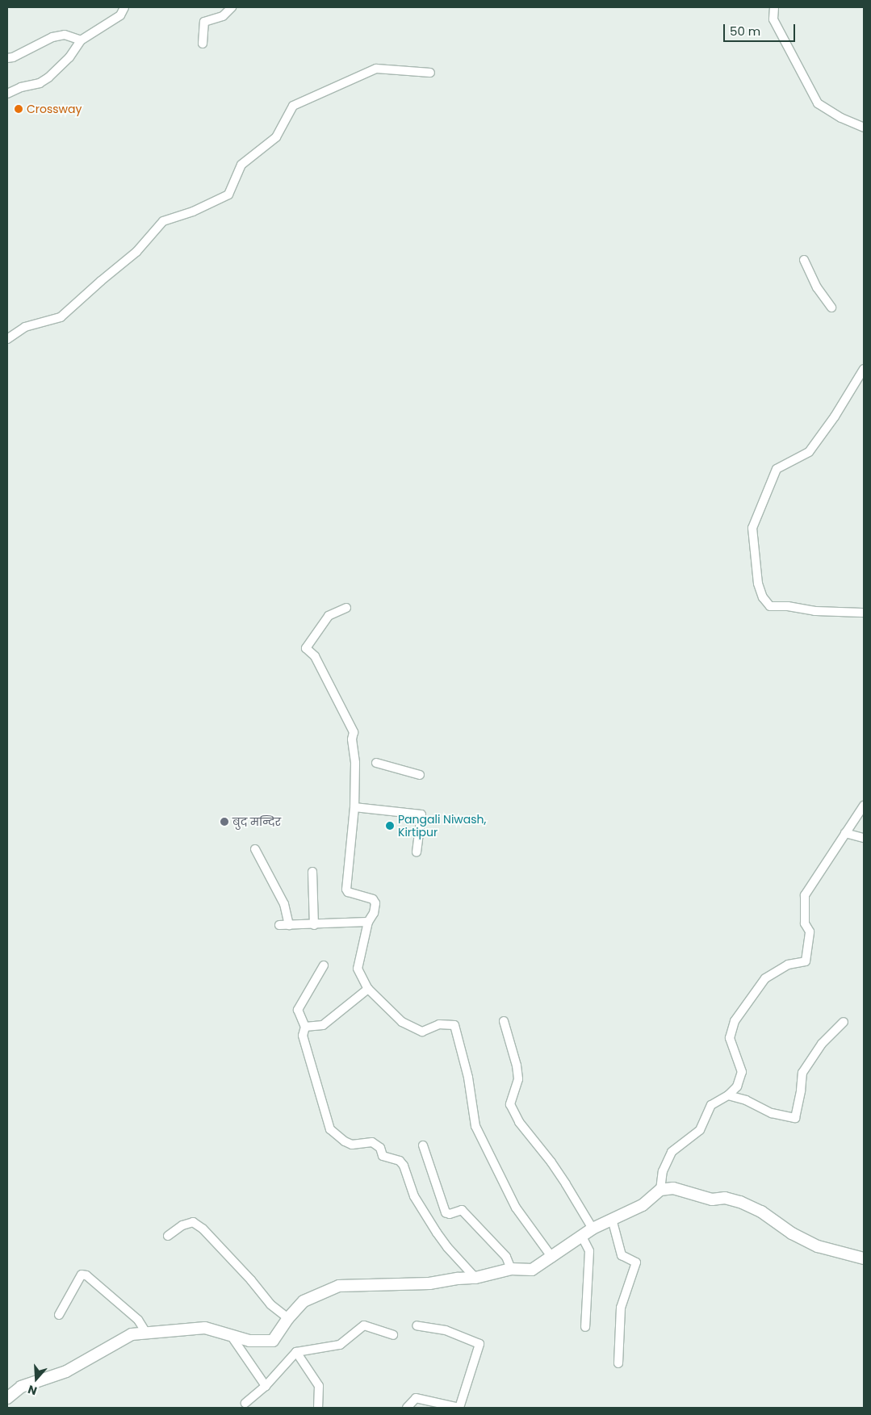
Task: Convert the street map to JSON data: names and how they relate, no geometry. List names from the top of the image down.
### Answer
{
  "places": ["Crossway", "बुद मन्दिर", "Pangali Niwash, Kirtipur"],
  "scale_bar": "50 m",
  "north": "bottom"
}
